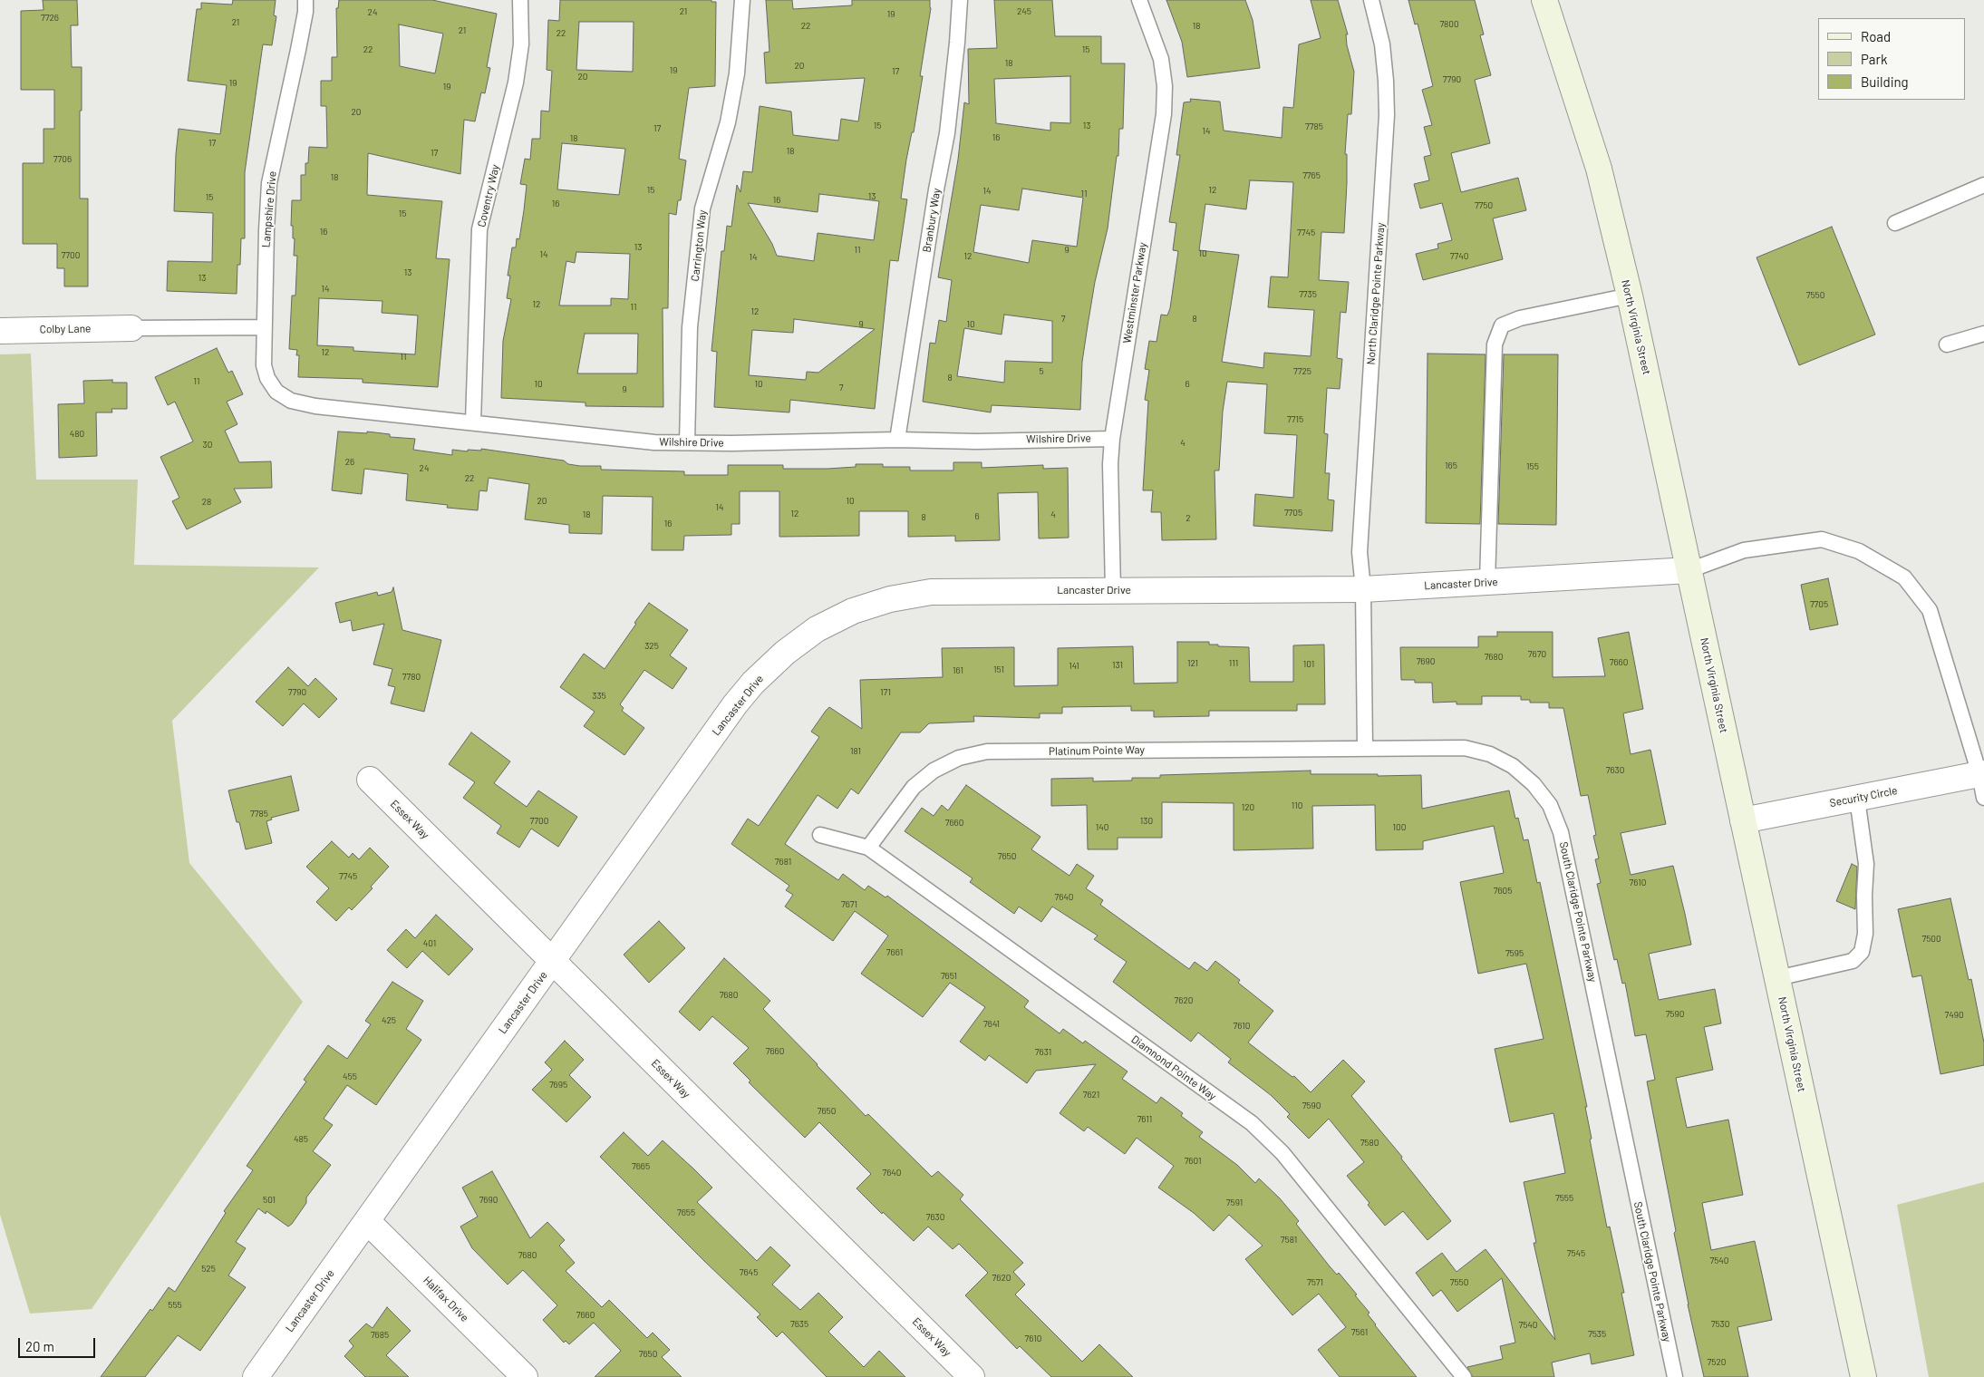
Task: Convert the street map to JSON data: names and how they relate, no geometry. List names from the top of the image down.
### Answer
{
  "streets": {
    "main road": ["North Virginia Street"],
    "street": [
      "Colby Lane",
      "Lancaster Drive",
      "Security Circle",
      "Essex Way",
      "Halifax Drive"
    ],
    "lane": [
      "Coventry Way",
      "Lampshire Drive",
      "Branbury Way",
      "Carrington Way",
      "Westminster Parkway",
      "North Claridge Pointe Parkway",
      "Wilshire Drive",
      "Platinum Pointe Way",
      "South Claridge Pointe Parkway",
      "Diamnond Pointe Way"
    ]
  },
  "crossings": [
    ["Coventry Way", "Wilshire Drive"],
    ["Lampshire Drive", "Wilshire Drive"],
    ["Branbury Way", "Wilshire Drive"],
    ["Carrington Way", "Wilshire Drive"],
    ["Westminster Parkway", "Wilshire Drive"],
    ["Westminster Parkway", "Lancaster Drive"],
    ["North Claridge Pointe Parkway", "Lancaster Drive"],
    ["North Virginia Street", "Lancaster Drive"],
    ["North Virginia Street", "Security Circle"],
    ["Lancaster Drive", "Essex Way"],
    ["Lancaster Drive", "Halifax Drive"],
    ["Platinum Pointe Way", "South Claridge Pointe Parkway"],
    ["Platinum Pointe Way", "Diamnond Pointe Way"]
  ],
  "house_numbers": [
    "21",
    "245",
    "24",
    "19",
    "7726",
    "21",
    "7800",
    "22",
    "18",
    "21",
    "22",
    "22",
    "15",
    "18",
    "20",
    "19",
    "17",
    "20",
    "7790",
    "19",
    "19",
    "20",
    "15",
    "13",
    "7785",
    "17",
    "14",
    "16",
    "18",
    "17",
    "18",
    "17",
    "7706",
    "7765",
    "18",
    "15",
    "12",
    "14",
    "11",
    "13",
    "15",
    "16",
    "16",
    "7750",
    "15",
    "16",
    "7745",
    "13",
    "11",
    "9",
    "10",
    "14",
    "7700",
    "12",
    "7740",
    "14",
    "13",
    "13",
    "14",
    "7735",
    "7550",
    "12",
    "11",
    "12",
    "7",
    "8",
    "9",
    "10",
    "12",
    "11",
    "5",
    "7725",
    "8",
    "11",
    "10",
    "10",
    "6",
    "7",
    "9",
    "7715",
    "480",
    "4",
    "30",
    "26",
    "165",
    "155",
    "24",
    "22",
    "20",
    "10",
    "28",
    "14",
    "7705",
    "12",
    "18",
    "4",
    "6",
    "8",
    "2",
    "16",
    "7705",
    "325",
    "7670",
    "7680",
    "7690",
    "7660",
    "121",
    "111",
    "101",
    "131",
    "141",
    "151",
    "161",
    "7780",
    "7790",
    "171",
    "335",
    "181",
    "7630",
    "110",
    "120",
    "7785",
    "7700",
    "130",
    "7660",
    "140",
    "100",
    "7650",
    "7681",
    "7745",
    "7610",
    "7605",
    "7640",
    "7671",
    "7500",
    "401",
    "7661",
    "7595",
    "7651",
    "7680",
    "7620",
    "7590",
    "7490",
    "425",
    "7641",
    "7610",
    "7660",
    "7631",
    "455",
    "7695",
    "7621",
    "7590",
    "7650",
    "7611",
    "485",
    "7580",
    "7601",
    "7665",
    "7640",
    "7555",
    "501",
    "7690",
    "7591",
    "7655",
    "7630",
    "7581",
    "7545",
    "7680",
    "7540",
    "525",
    "7645",
    "7620",
    "7571",
    "7550",
    "555",
    "7660",
    "7635",
    "7530",
    "7540",
    "7561",
    "7535",
    "7685",
    "7610",
    "7650",
    "7520"
  ],
  "legend": ["Road", "Park", "Building"],
  "scale_bar": "20 m"
}
